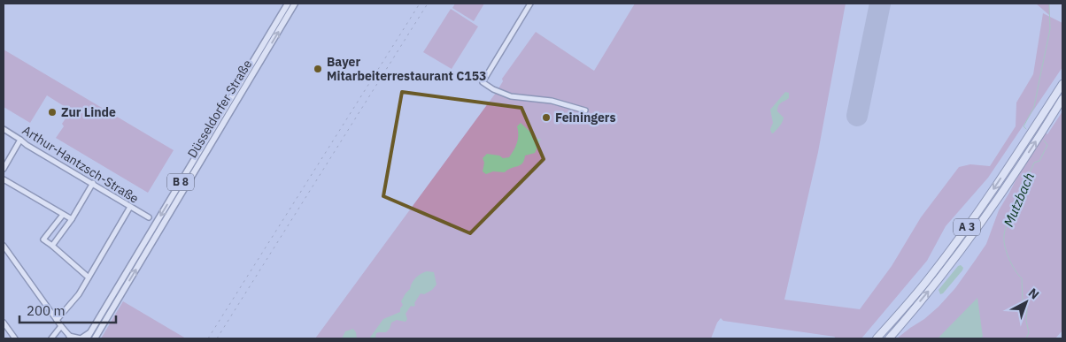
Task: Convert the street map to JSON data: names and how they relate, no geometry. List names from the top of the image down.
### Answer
{
  "streets": {
    "highway": ["A 3"],
    "main road": ["Düsseldorfer Straße", "B 8"],
    "street": ["Arthur-Hantzsch-Straße"]
  },
  "water": ["Mutzbach"],
  "places": ["Bayer Mitarbeiterrestaurant C153", "Zur Linde", "Feiningers"],
  "scale_bar": "200 m",
  "north": "top right"
}
